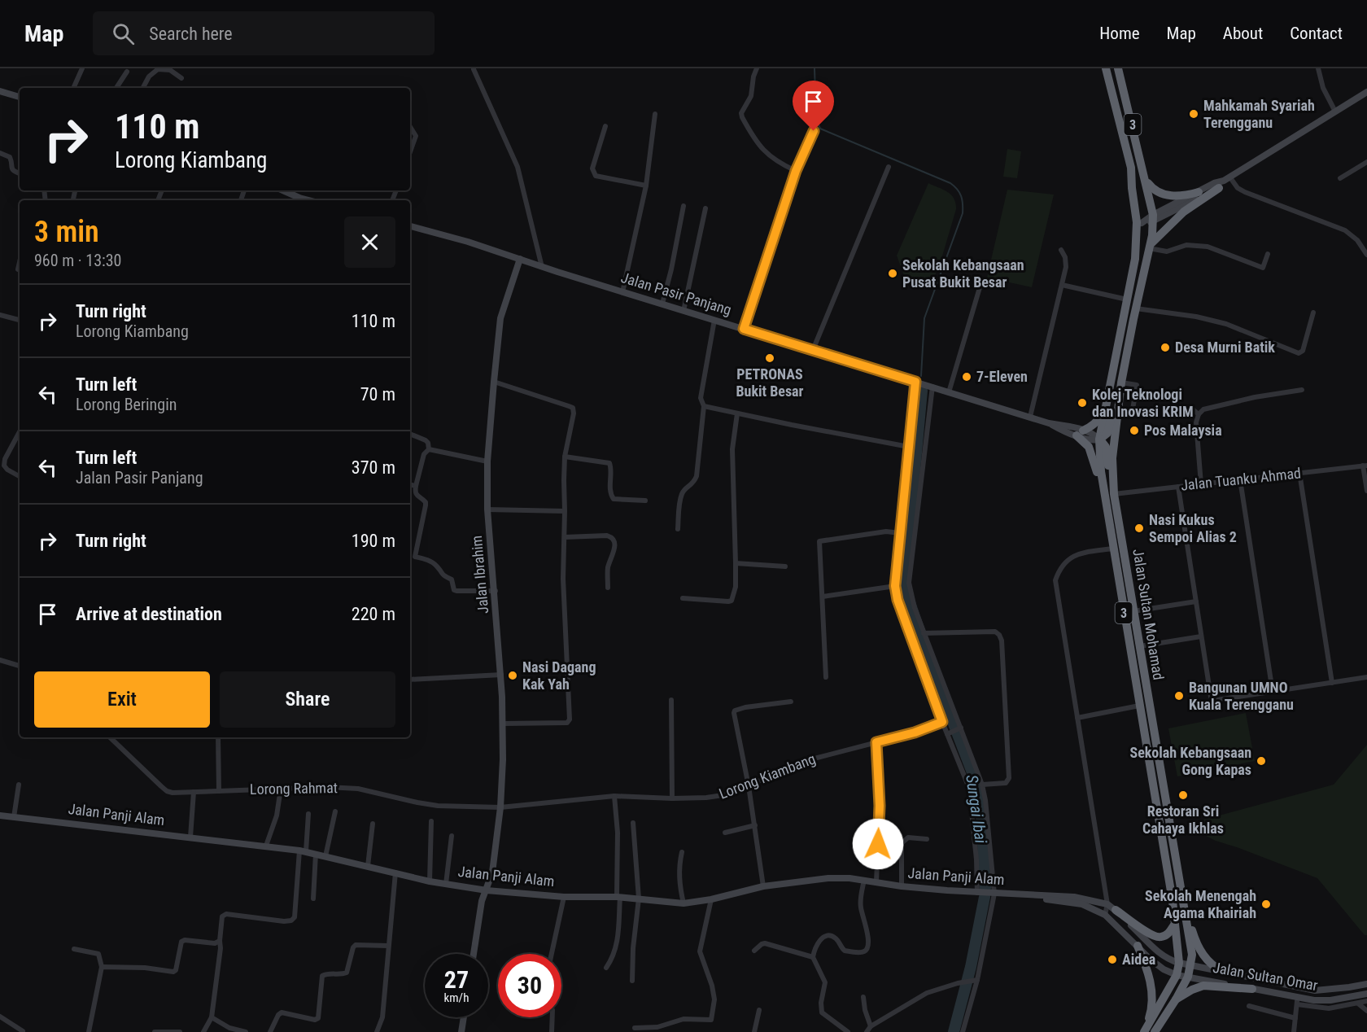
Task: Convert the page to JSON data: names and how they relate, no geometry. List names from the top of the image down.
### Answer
{
  "streets": {
    "highway": ["3", "Jalan Sultan Mohamad"],
    "main road": [
      "Jalan Pasir Panjang",
      "Jalan Ibrahim",
      "Jalan Panji Alam",
      "Jalan Sultan Omar"
    ],
    "street": ["Jalan Tuanku Ahmad", "Lorong Kiambang", "Lorong Rahmat"]
  },
  "crossings": [
    ["3", "Jalan Sultan Mohamad"],
    ["3", "Jalan Panji Alam"],
    ["3", "Jalan Sultan Omar"],
    ["Jalan Pasir Panjang", "Jalan Ibrahim"],
    ["Jalan Pasir Panjang", "Jalan Sultan Mohamad"],
    ["Jalan Tuanku Ahmad", "Jalan Sultan Mohamad"],
    ["Jalan Ibrahim", "Lorong Kiambang"],
    ["Jalan Ibrahim", "Lorong Rahmat"],
    ["Jalan Ibrahim", "Jalan Panji Alam"],
    ["Jalan Sultan Mohamad", "Jalan Panji Alam"],
    ["Jalan Sultan Mohamad", "Jalan Sultan Omar"],
    ["Lorong Kiambang", "Lorong Rahmat"],
    ["Jalan Panji Alam", "Jalan Sultan Omar"]
  ],
  "water": ["Sungai Ibai"],
  "places": [
    "Mahkamah Syariah Terengganu",
    "Sekolah Kebangsaan Pusat Bukit Besar",
    "Desa Murni Batik",
    "PETRONAS Bukit Besar",
    "7-Eleven",
    "Kolej Teknologi dan Inovasi KRIM",
    "Pos Malaysia",
    "Nasi Kukus Sempoi Alias 2",
    "Nasi Dagang Kak Yah",
    "Bangunan UMNO Kuala Terengganu",
    "Sekolah Kebangsaan Gong Kapas",
    "Restoran Sri Cahaya Ikhlas",
    "Sekolah Menengah Agama Khairiah",
    "Aidea"
  ],
  "page": {
    "header": "Map",
    "search": "Search here",
    "nav": [
      "Home",
      "Map",
      "About",
      "Contact"
    ],
    "turn": ["110 m", "Lorong Kiambang"],
    "heading": ["3 min", "960 m · 13:30"],
    "list": [
      {
        "name": "Turn right",
        "note": "Lorong Kiambang",
        "value": "110 m"
      },
      {
        "name": "Turn left",
        "note": "Lorong Beringin",
        "value": "70 m"
      },
      {
        "name": "Turn left",
        "note": "Jalan Pasir Panjang",
        "value": "370 m"
      },
      {
        "name": "Turn right",
        "value": "190 m"
      },
      {
        "name": "Arrive at destination",
        "value": "220 m"
      }
    ],
    "buttons": ["Exit", "Share"],
    "speed": "27 km/h",
    "limit": "30"
  }
}
